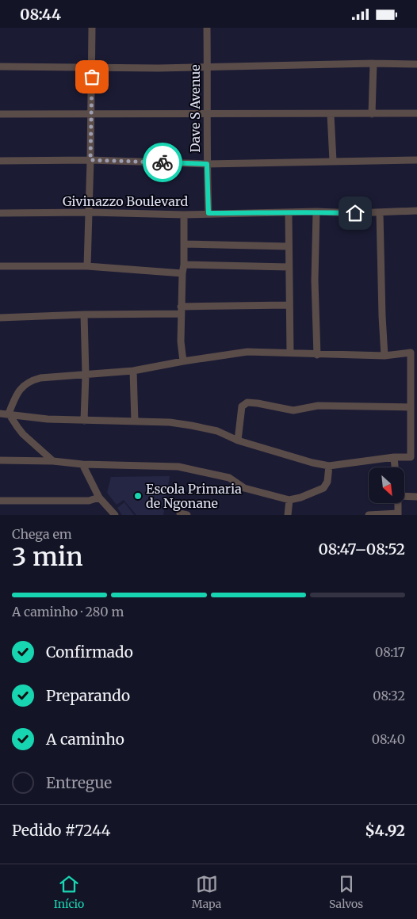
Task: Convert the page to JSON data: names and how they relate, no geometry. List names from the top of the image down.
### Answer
{
  "streets": {
    "street": ["Dave S Avenue", "Givinazzo Boulevard"]
  },
  "crossings": [
    ["Dave S Avenue", "Givinazzo Boulevard"]
  ],
  "places": ["Escola Primaria de Ngonane"],
  "north": "bottom right",
  "page": {
    "status": "08:44",
    "heading": ["3 min", "Chega em", "08:47–08:52"],
    "panel": ["Pedido #7244", "$4.92"],
    "bar": "A caminho · 280 m",
    "list": [
      ["Confirmado", "08:17"],
      ["Preparando", "08:32"],
      ["A caminho", "08:40"],
      "Entregue"
    ],
    "tabs": ["Início", "Mapa", "Salvos"]
  }
}
